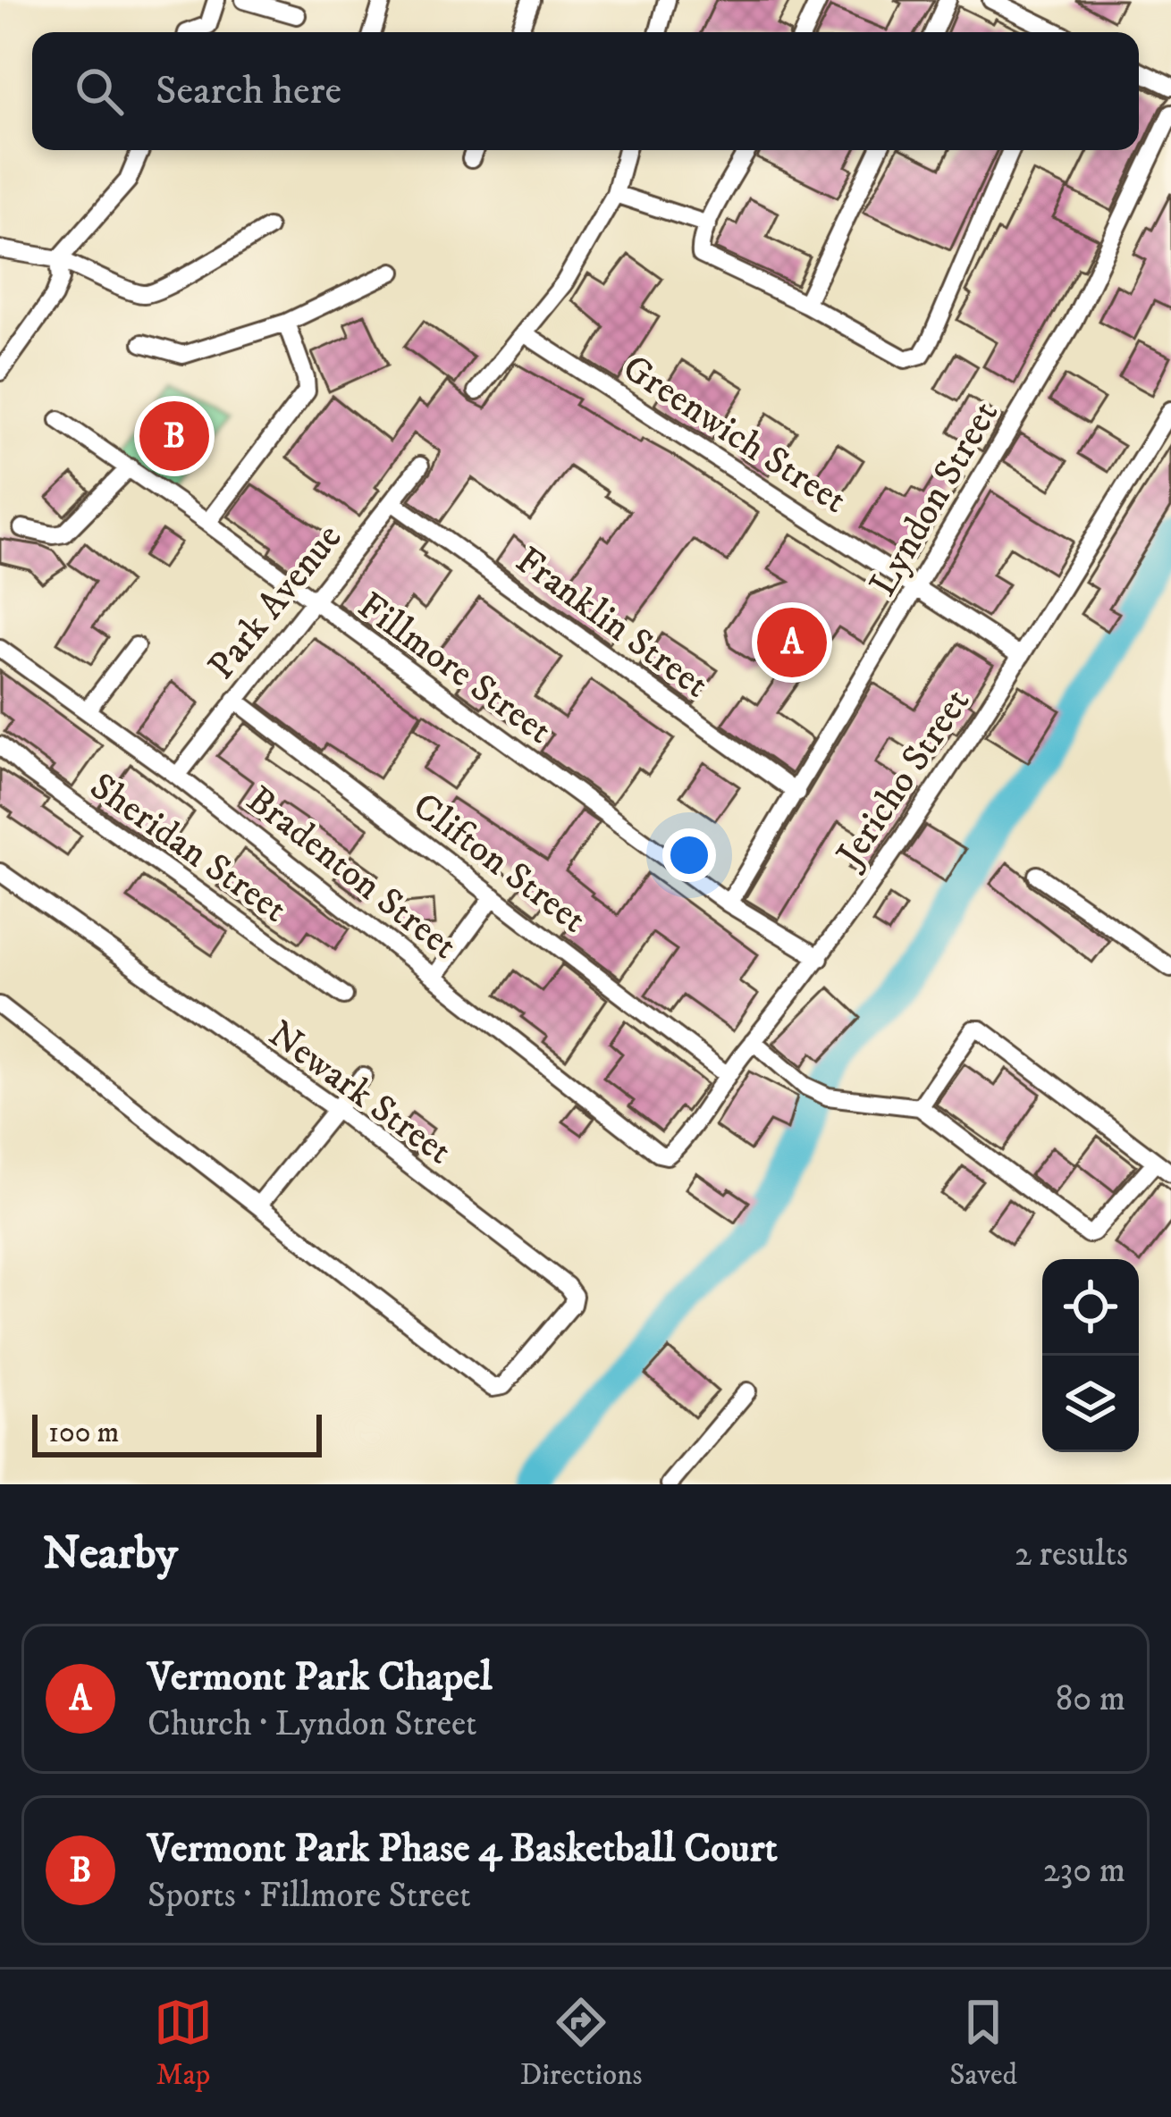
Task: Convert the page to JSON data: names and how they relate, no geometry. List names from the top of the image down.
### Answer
{
  "streets": {
    "street": [
      "Greenwich Street",
      "Lyndon Street",
      "Park Avenue",
      "Franklin Street",
      "Fillmore Street",
      "Jericho Street",
      "Sheridan Street",
      "Clifton Street",
      "Bradenton Street",
      "Newark Street"
    ]
  },
  "crossings": [
    ["Greenwich Street", "Lyndon Street"],
    ["Greenwich Street", "Jericho Street"],
    ["Lyndon Street", "Franklin Street"],
    ["Lyndon Street", "Fillmore Street"],
    ["Park Avenue", "Franklin Street"],
    ["Park Avenue", "Fillmore Street"],
    ["Park Avenue", "Clifton Street"],
    ["Park Avenue", "Bradenton Street"],
    ["Fillmore Street", "Jericho Street"],
    ["Jericho Street", "Clifton Street"],
    ["Jericho Street", "Bradenton Street"]
  ],
  "scale_bar": "100 m",
  "page": {
    "search": "Search here",
    "pins": ["B", "A"],
    "scale": "100 m",
    "heading": ["Nearby", "2 results"],
    "list": [
      {
        "mark": "A",
        "name": "Vermont Park Chapel",
        "note": "Church · Lyndon Street",
        "value": "80 m"
      },
      {
        "mark": "B",
        "name": "Vermont Park Phase 4 Basketball Court",
        "note": "Sports · Fillmore Street",
        "value": "230 m"
      }
    ],
    "nav": ["Map", "Directions", "Saved"]
  }
}
